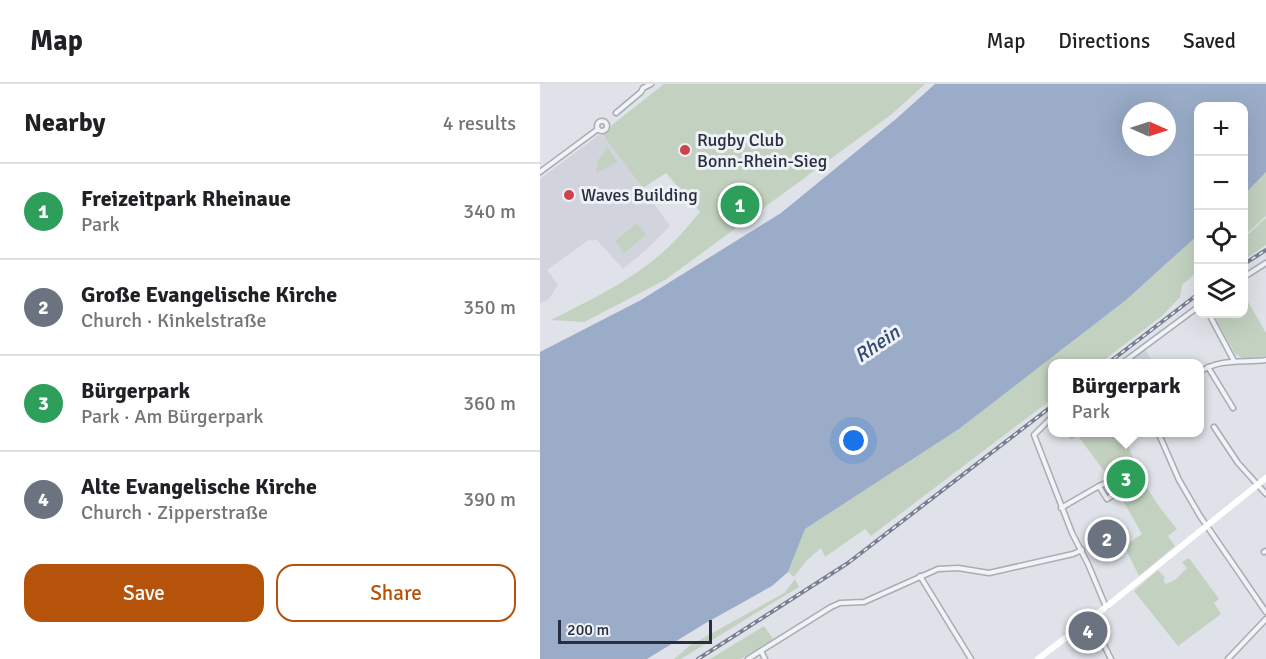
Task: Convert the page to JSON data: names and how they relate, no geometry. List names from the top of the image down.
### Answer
{
  "water": ["Rhein"],
  "places": ["Rugby Club Bonn-Rhein-Sieg", "Waves Building"],
  "scale_bar": "200 m",
  "north": "right",
  "page": {
    "header": "Map",
    "nav": ["Map", "Directions", "Saved"],
    "heading": ["Nearby", "4 results"],
    "map_buttons": ["+", "−"],
    "list": [
      {
        "mark": "1",
        "name": "Freizeitpark Rheinaue",
        "note": "Park",
        "value": "340 m"
      },
      {
        "mark": "2",
        "name": "Große Evangelische Kirche",
        "note": "Church · Kinkelstraße",
        "value": "350 m"
      },
      {
        "mark": "3",
        "name": "Bürgerpark",
        "note": "Park · Am Bürgerpark",
        "value": "360 m"
      },
      {
        "mark": "4",
        "name": "Alte Evangelische Kirche",
        "note": "Church · Zipperstraße",
        "value": "390 m"
      }
    ],
    "pins": [
      "1",
      "3",
      "2",
      "4"
    ],
    "popup": ["Bürgerpark", "Park"],
    "buttons": ["Save", "Share"],
    "scale": "200 m"
  }
}
